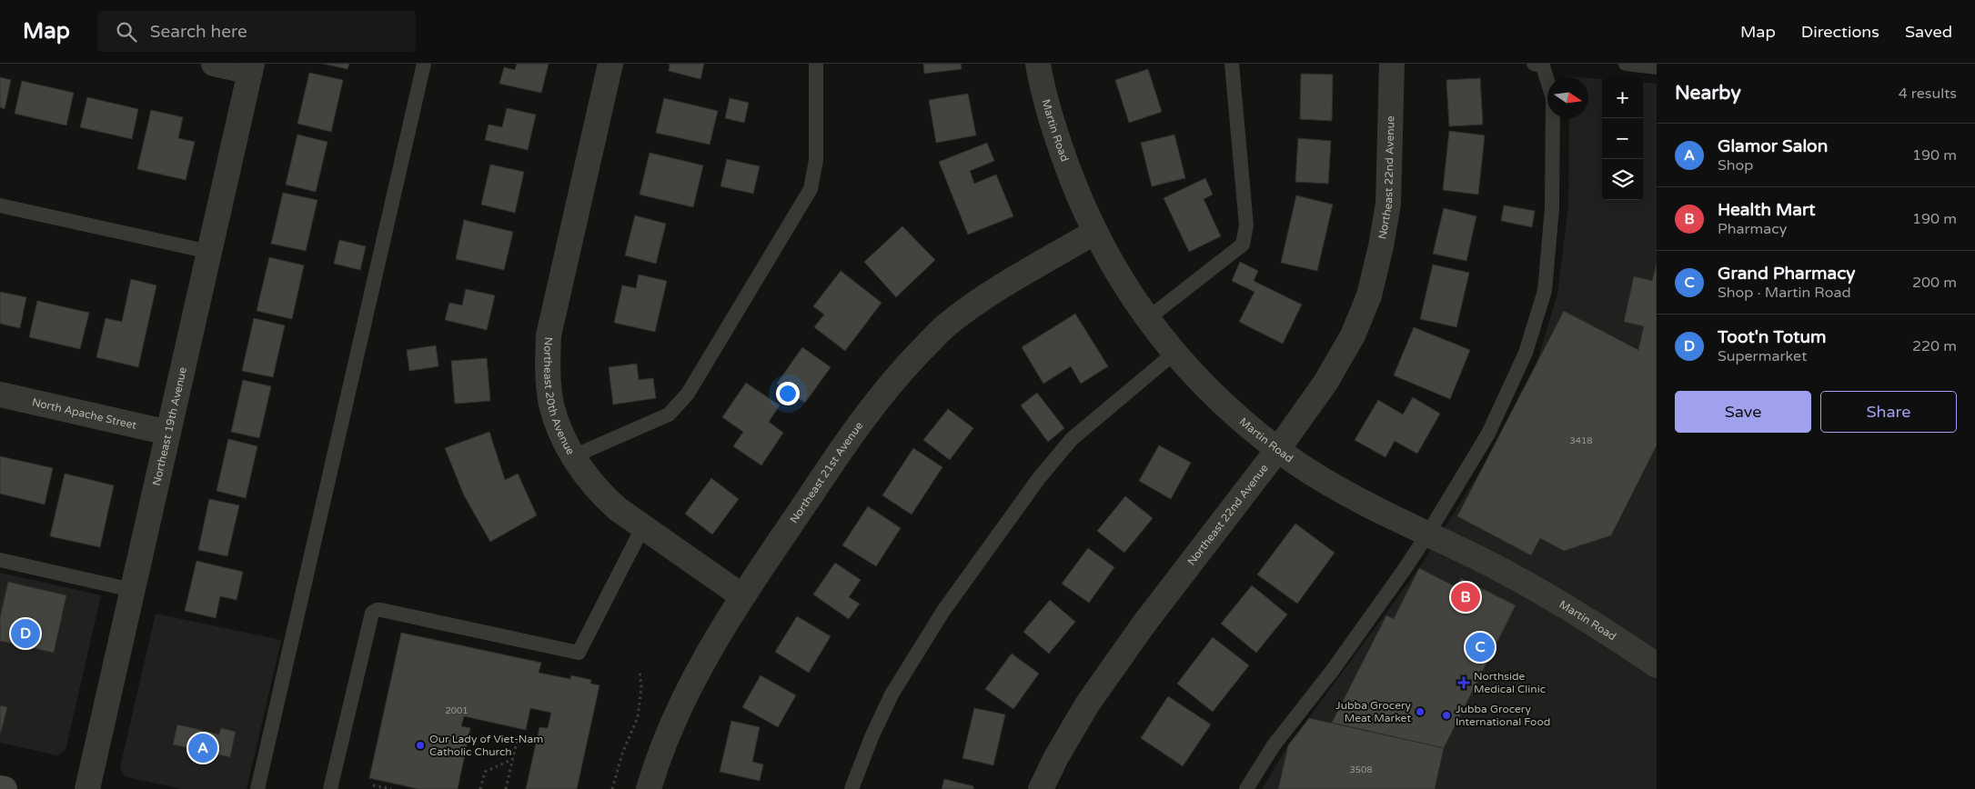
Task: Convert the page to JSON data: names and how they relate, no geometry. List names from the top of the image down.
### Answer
{
  "streets": {
    "street": [
      "Martin Road",
      "Northeast 22nd Avenue",
      "Northeast 20th Avenue",
      "North Apache Street",
      "Northeast 19th Avenue",
      "Northeast 21st Avenue"
    ]
  },
  "crossings": [
    ["Martin Road", "Northeast 22nd Avenue"],
    ["Martin Road", "Northeast 21st Avenue"],
    ["Northeast 20th Avenue", "Northeast 21st Avenue"],
    ["North Apache Street", "Northeast 19th Avenue"]
  ],
  "places": {
    "health": ["Northside Medical Clinic"],
    "other": ["Jubba Grocery Meat Market", "Jubba Grocery International Food", "Our Lady of Viet-Nam Catholic Church"]
  },
  "house_numbers": ["3418", "2001", "3508"],
  "north": "right",
  "page": {
    "header": "Map",
    "search": "Search here",
    "nav": ["Map", "Directions", "Saved"],
    "heading": ["Nearby", "4 results"],
    "map_buttons": ["+", "−"],
    "list": [
      {
        "mark": "A",
        "name": "Glamor Salon",
        "note": "Shop",
        "value": "190 m"
      },
      {
        "mark": "B",
        "name": "Health Mart",
        "note": "Pharmacy",
        "value": "190 m"
      },
      {
        "mark": "C",
        "name": "Grand Pharmacy",
        "note": "Shop · Martin Road",
        "value": "200 m"
      },
      {
        "mark": "D",
        "name": "Toot'n Totum",
        "note": "Supermarket",
        "value": "220 m"
      }
    ],
    "buttons": ["Save", "Share"],
    "pins": [
      "B",
      "D",
      "C",
      "A"
    ]
  }
}
